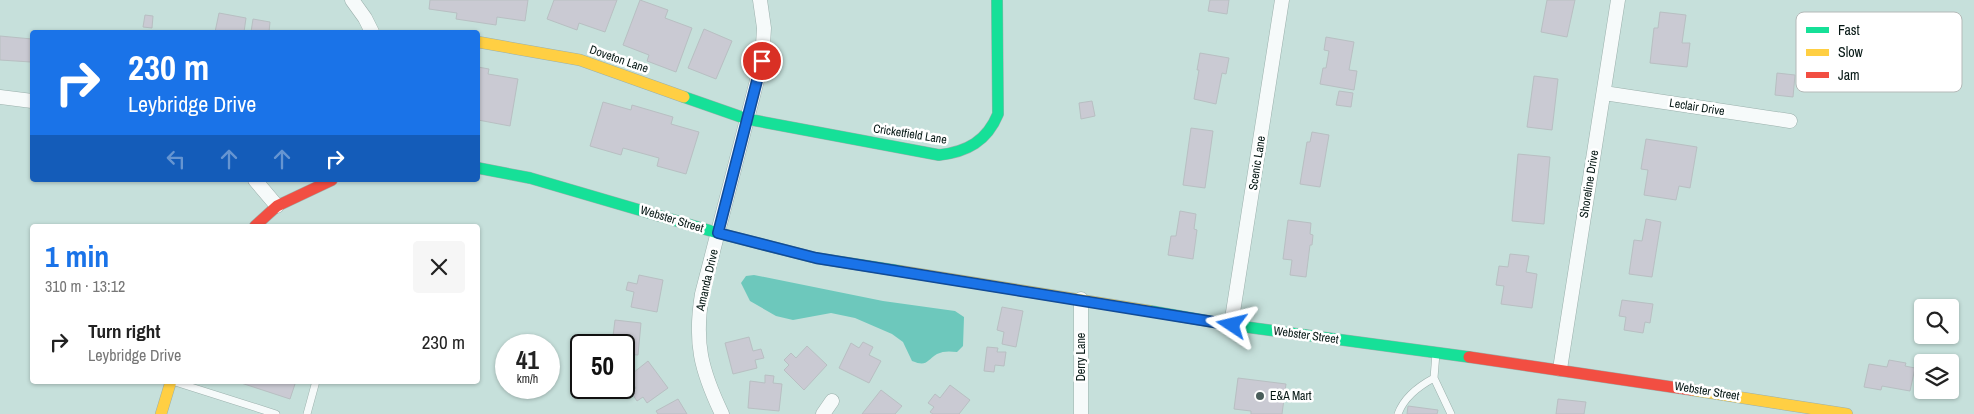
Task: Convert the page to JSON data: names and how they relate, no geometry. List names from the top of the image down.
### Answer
{
  "streets": {
    "main road": ["Doveton Lane", "Cricketfield Lane", "Webster Street"],
    "street": [
      "Leclair Drive",
      "Scenic Lane",
      "Shoreline Drive",
      "Amanda Drive",
      "Derry Lane"
    ]
  },
  "crossings": [
    ["Doveton Lane", "Cricketfield Lane"],
    ["Doveton Lane", "Amanda Drive"],
    ["Leclair Drive", "Shoreline Drive"],
    ["Cricketfield Lane", "Amanda Drive"],
    ["Scenic Lane", "Webster Street"],
    ["Shoreline Drive", "Webster Street"],
    ["Webster Street", "Amanda Drive"],
    ["Webster Street", "Derry Lane"]
  ],
  "places": ["E&A Mart"],
  "legend": ["Fast", "Slow", "Jam"],
  "page": {
    "turn": ["230 m", "Leybridge Drive"],
    "heading": ["1 min", "310 m · 13:12"],
    "list": [
      {
        "name": "Turn right",
        "note": "Leybridge Drive",
        "value": "230 m"
      }
    ],
    "speed": "41 km/h",
    "limit": "50"
  }
}
